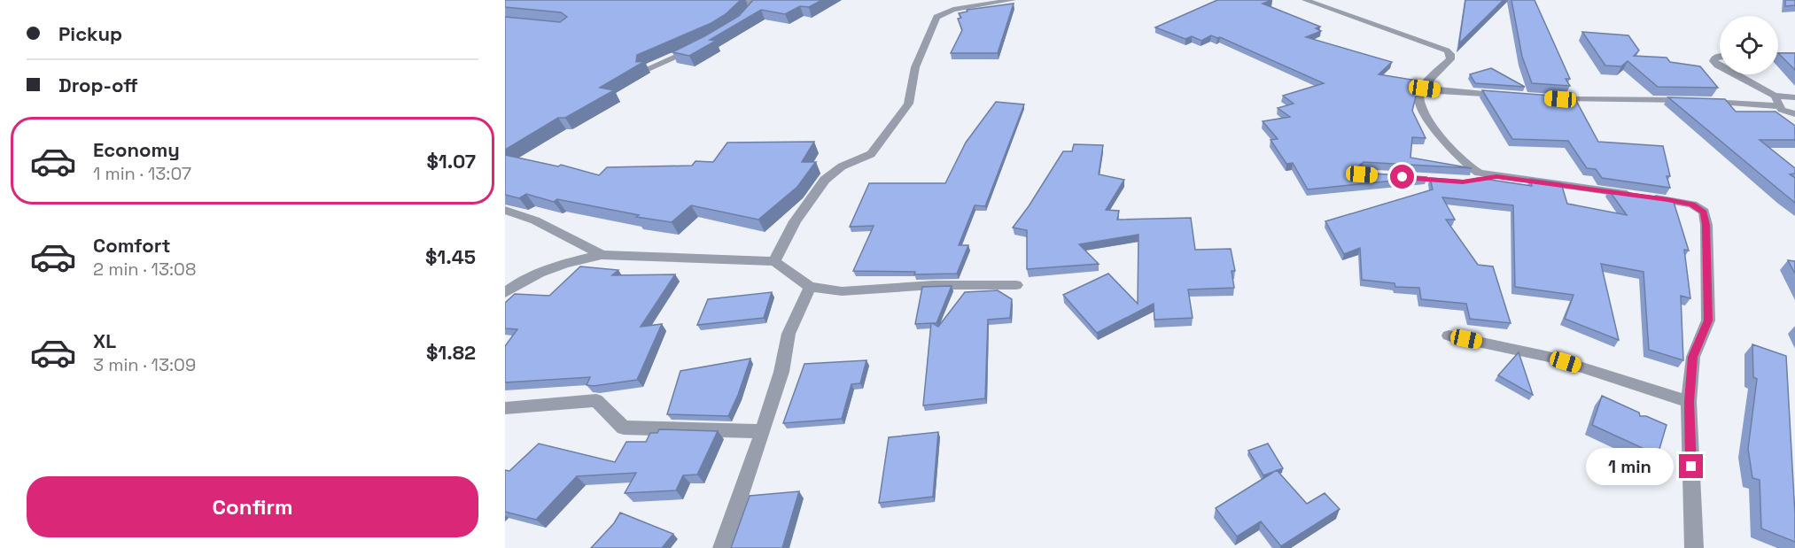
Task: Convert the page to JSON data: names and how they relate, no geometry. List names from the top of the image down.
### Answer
{
  "page": {
    "banner": ["Pickup", "Drop-off"],
    "list": [
      {
        "name": "Economy",
        "note": "1 min · 13:07",
        "value": "$1.07"
      },
      {
        "name": "Comfort",
        "note": "2 min · 13:08",
        "value": "$1.45"
      },
      {
        "name": "XL",
        "note": "3 min · 13:09",
        "value": "$1.82"
      }
    ],
    "bubble": "1 min",
    "buttons": "Confirm"
  }
}
